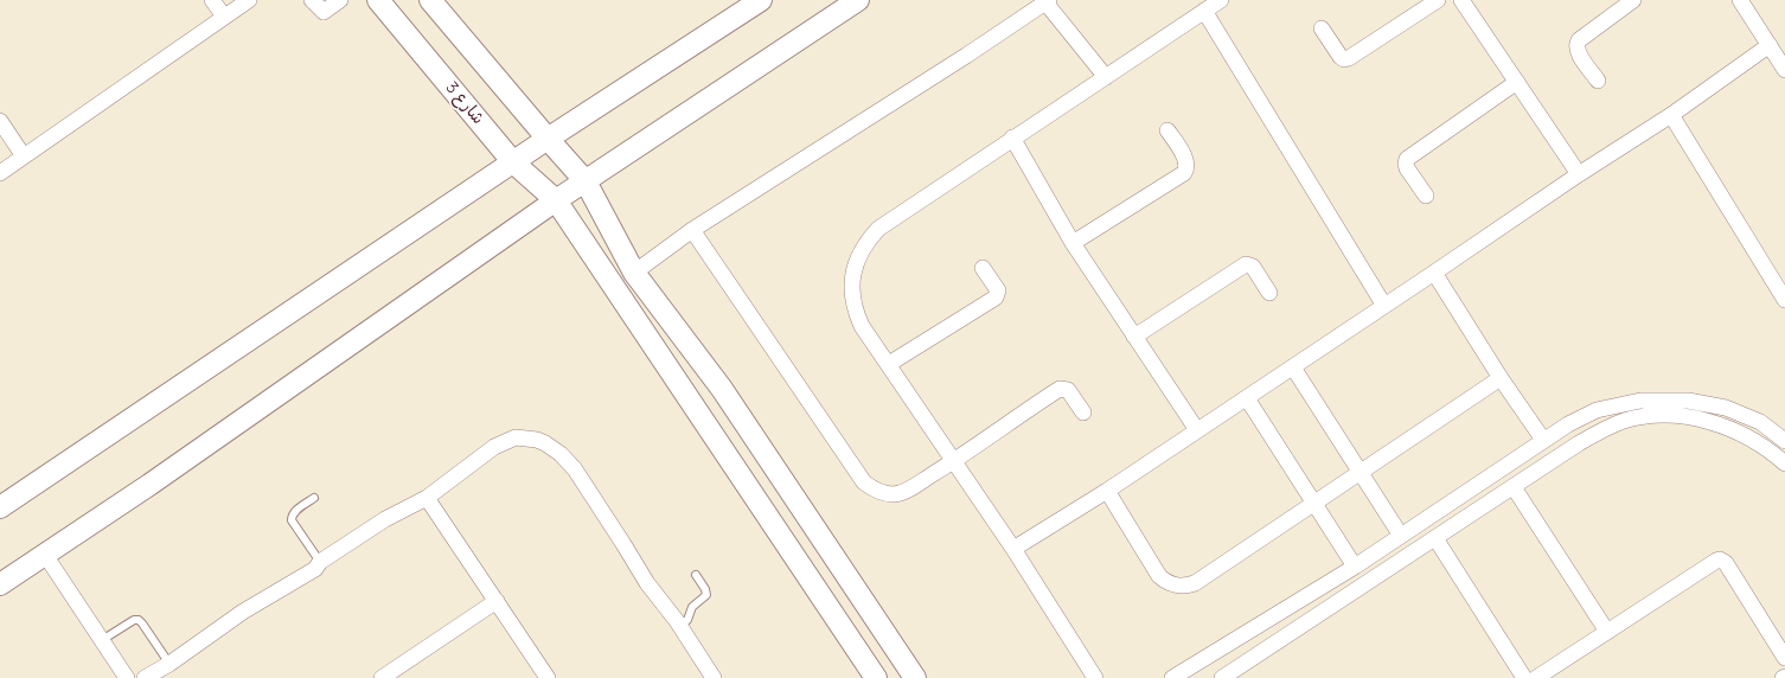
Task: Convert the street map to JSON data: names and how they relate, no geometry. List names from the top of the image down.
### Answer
{
  "streets": {
    "street": ["شارع 3"]
  }
}
